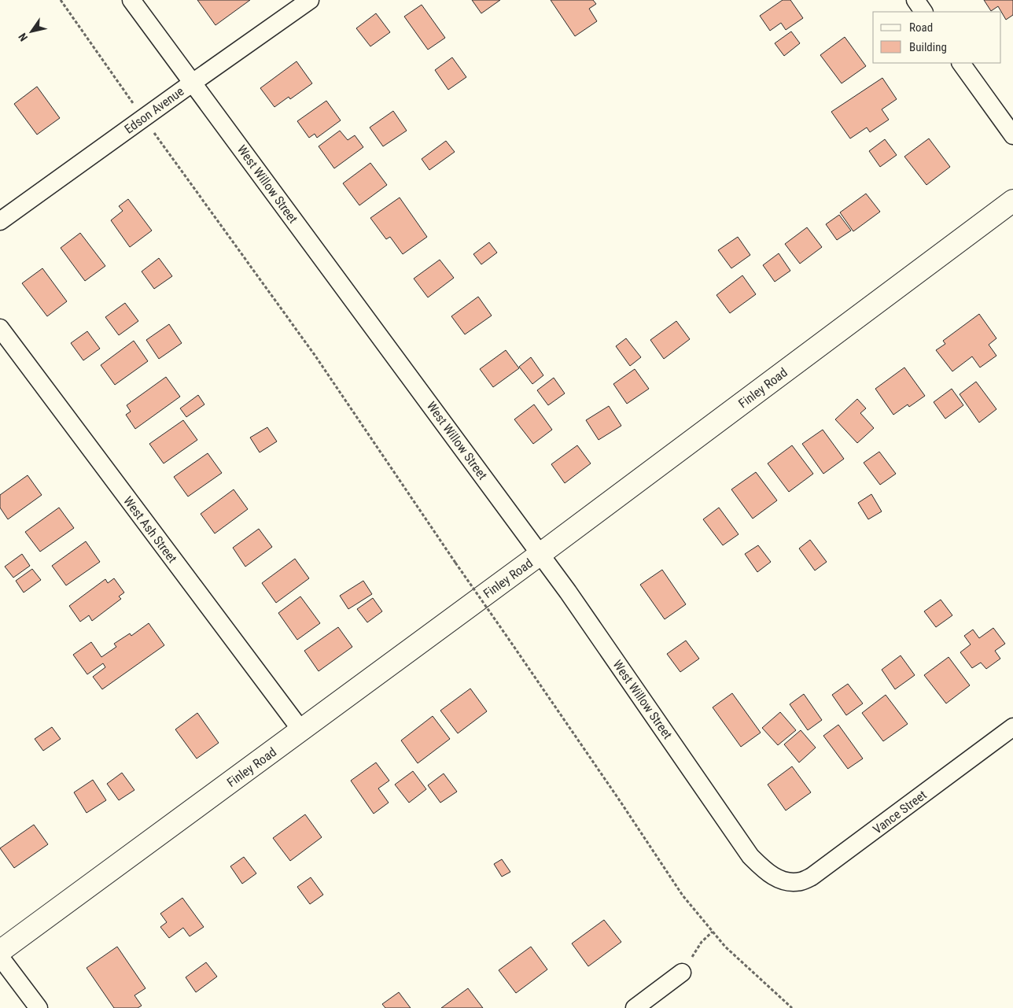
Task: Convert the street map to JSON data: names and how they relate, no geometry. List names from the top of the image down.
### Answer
{
  "streets": {
    "main road": ["Finley Road"],
    "street": [
      "Edson Avenue",
      "West Willow Street",
      "West Ash Street",
      "Vance Street"
    ]
  },
  "crossings": [
    ["Edson Avenue", "West Willow Street"],
    ["West Willow Street", "Finley Road"],
    ["West Willow Street", "Vance Street"],
    ["Finley Road", "West Ash Street"]
  ],
  "legend": ["Road", "Building"],
  "north": "bottom left"
}
